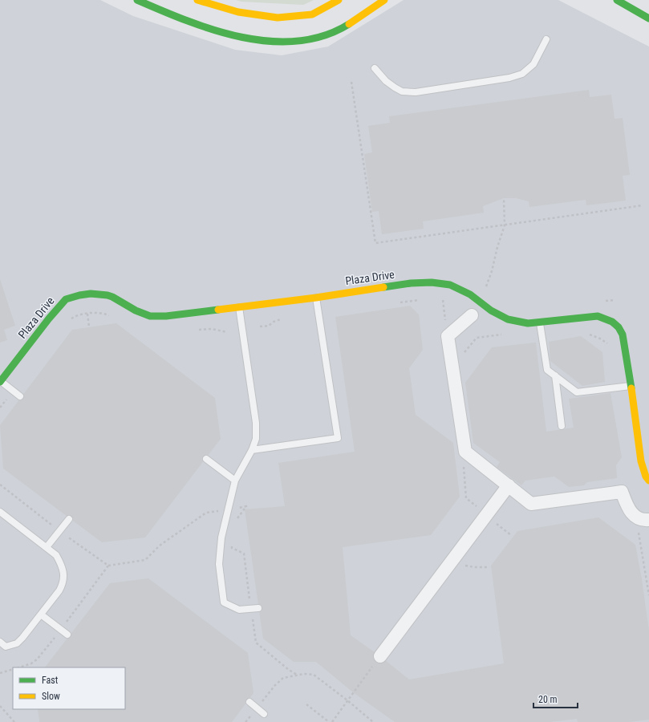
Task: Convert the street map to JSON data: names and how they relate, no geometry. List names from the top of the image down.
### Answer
{
  "streets": {
    "street": ["Plaza Drive"]
  },
  "legend": ["Fast", "Slow"],
  "scale_bar": "20 m"
}
